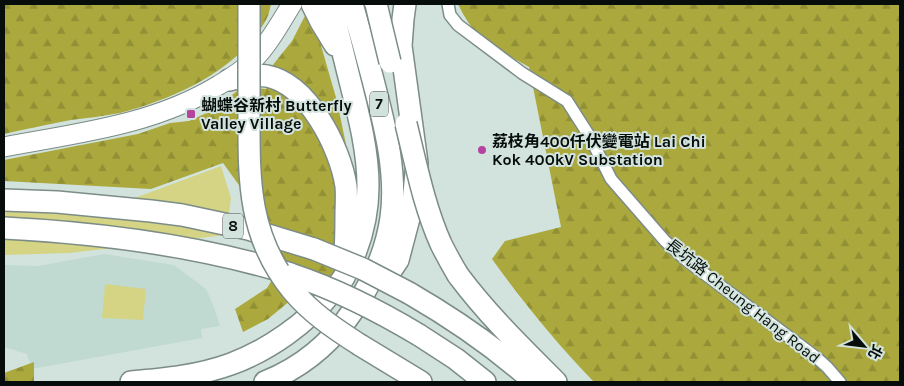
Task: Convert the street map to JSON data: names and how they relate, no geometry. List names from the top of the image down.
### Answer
{
  "streets": {
    "highway": ["7", "8"],
    "street": ["長坑路 Cheung Hang Road"]
  },
  "places": {
    "transit": ["蝴蝶谷新村 Butterfly Valley Village"],
    "other": ["荔枝角400仟伏變電站 Lai Chi Kok 400kV Substation"]
  },
  "north": "bottom right"
}
